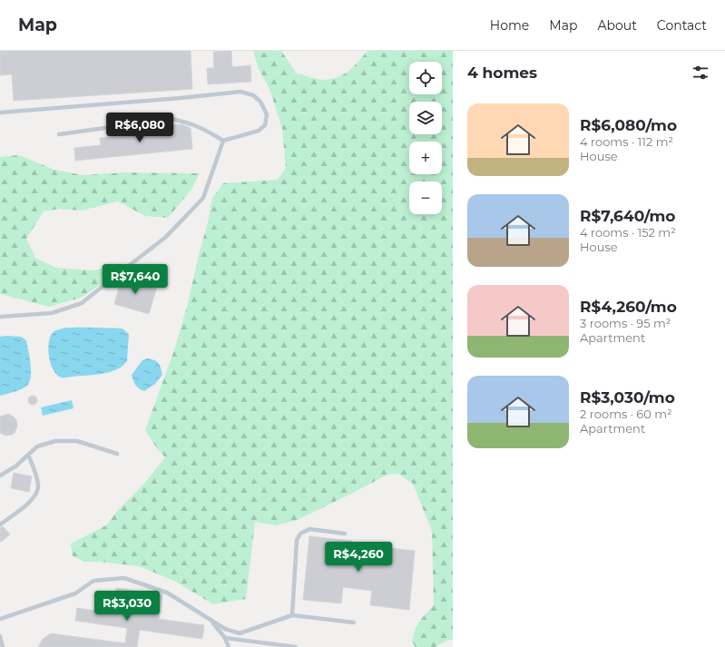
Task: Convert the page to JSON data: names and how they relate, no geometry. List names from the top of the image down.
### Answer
{
  "page": {
    "header": "Map",
    "nav": [
      "Home",
      "Map",
      "About",
      "Contact"
    ],
    "heading": "4 homes",
    "map_buttons": ["+", "−"],
    "list": [
      {
        "name": "R$6,080/mo",
        "note": "4 rooms · 112 m² · House"
      },
      {
        "name": "R$7,640/mo",
        "note": "4 rooms · 152 m² · House"
      },
      {
        "name": "R$4,260/mo",
        "note": "3 rooms · 95 m² · Apartment"
      },
      {
        "name": "R$3,030/mo",
        "note": "2 rooms · 60 m² · Apartment"
      }
    ],
    "price": [
      "R$6,080",
      "R$7,640",
      "R$4,260",
      "R$3,030"
    ]
  }
}
